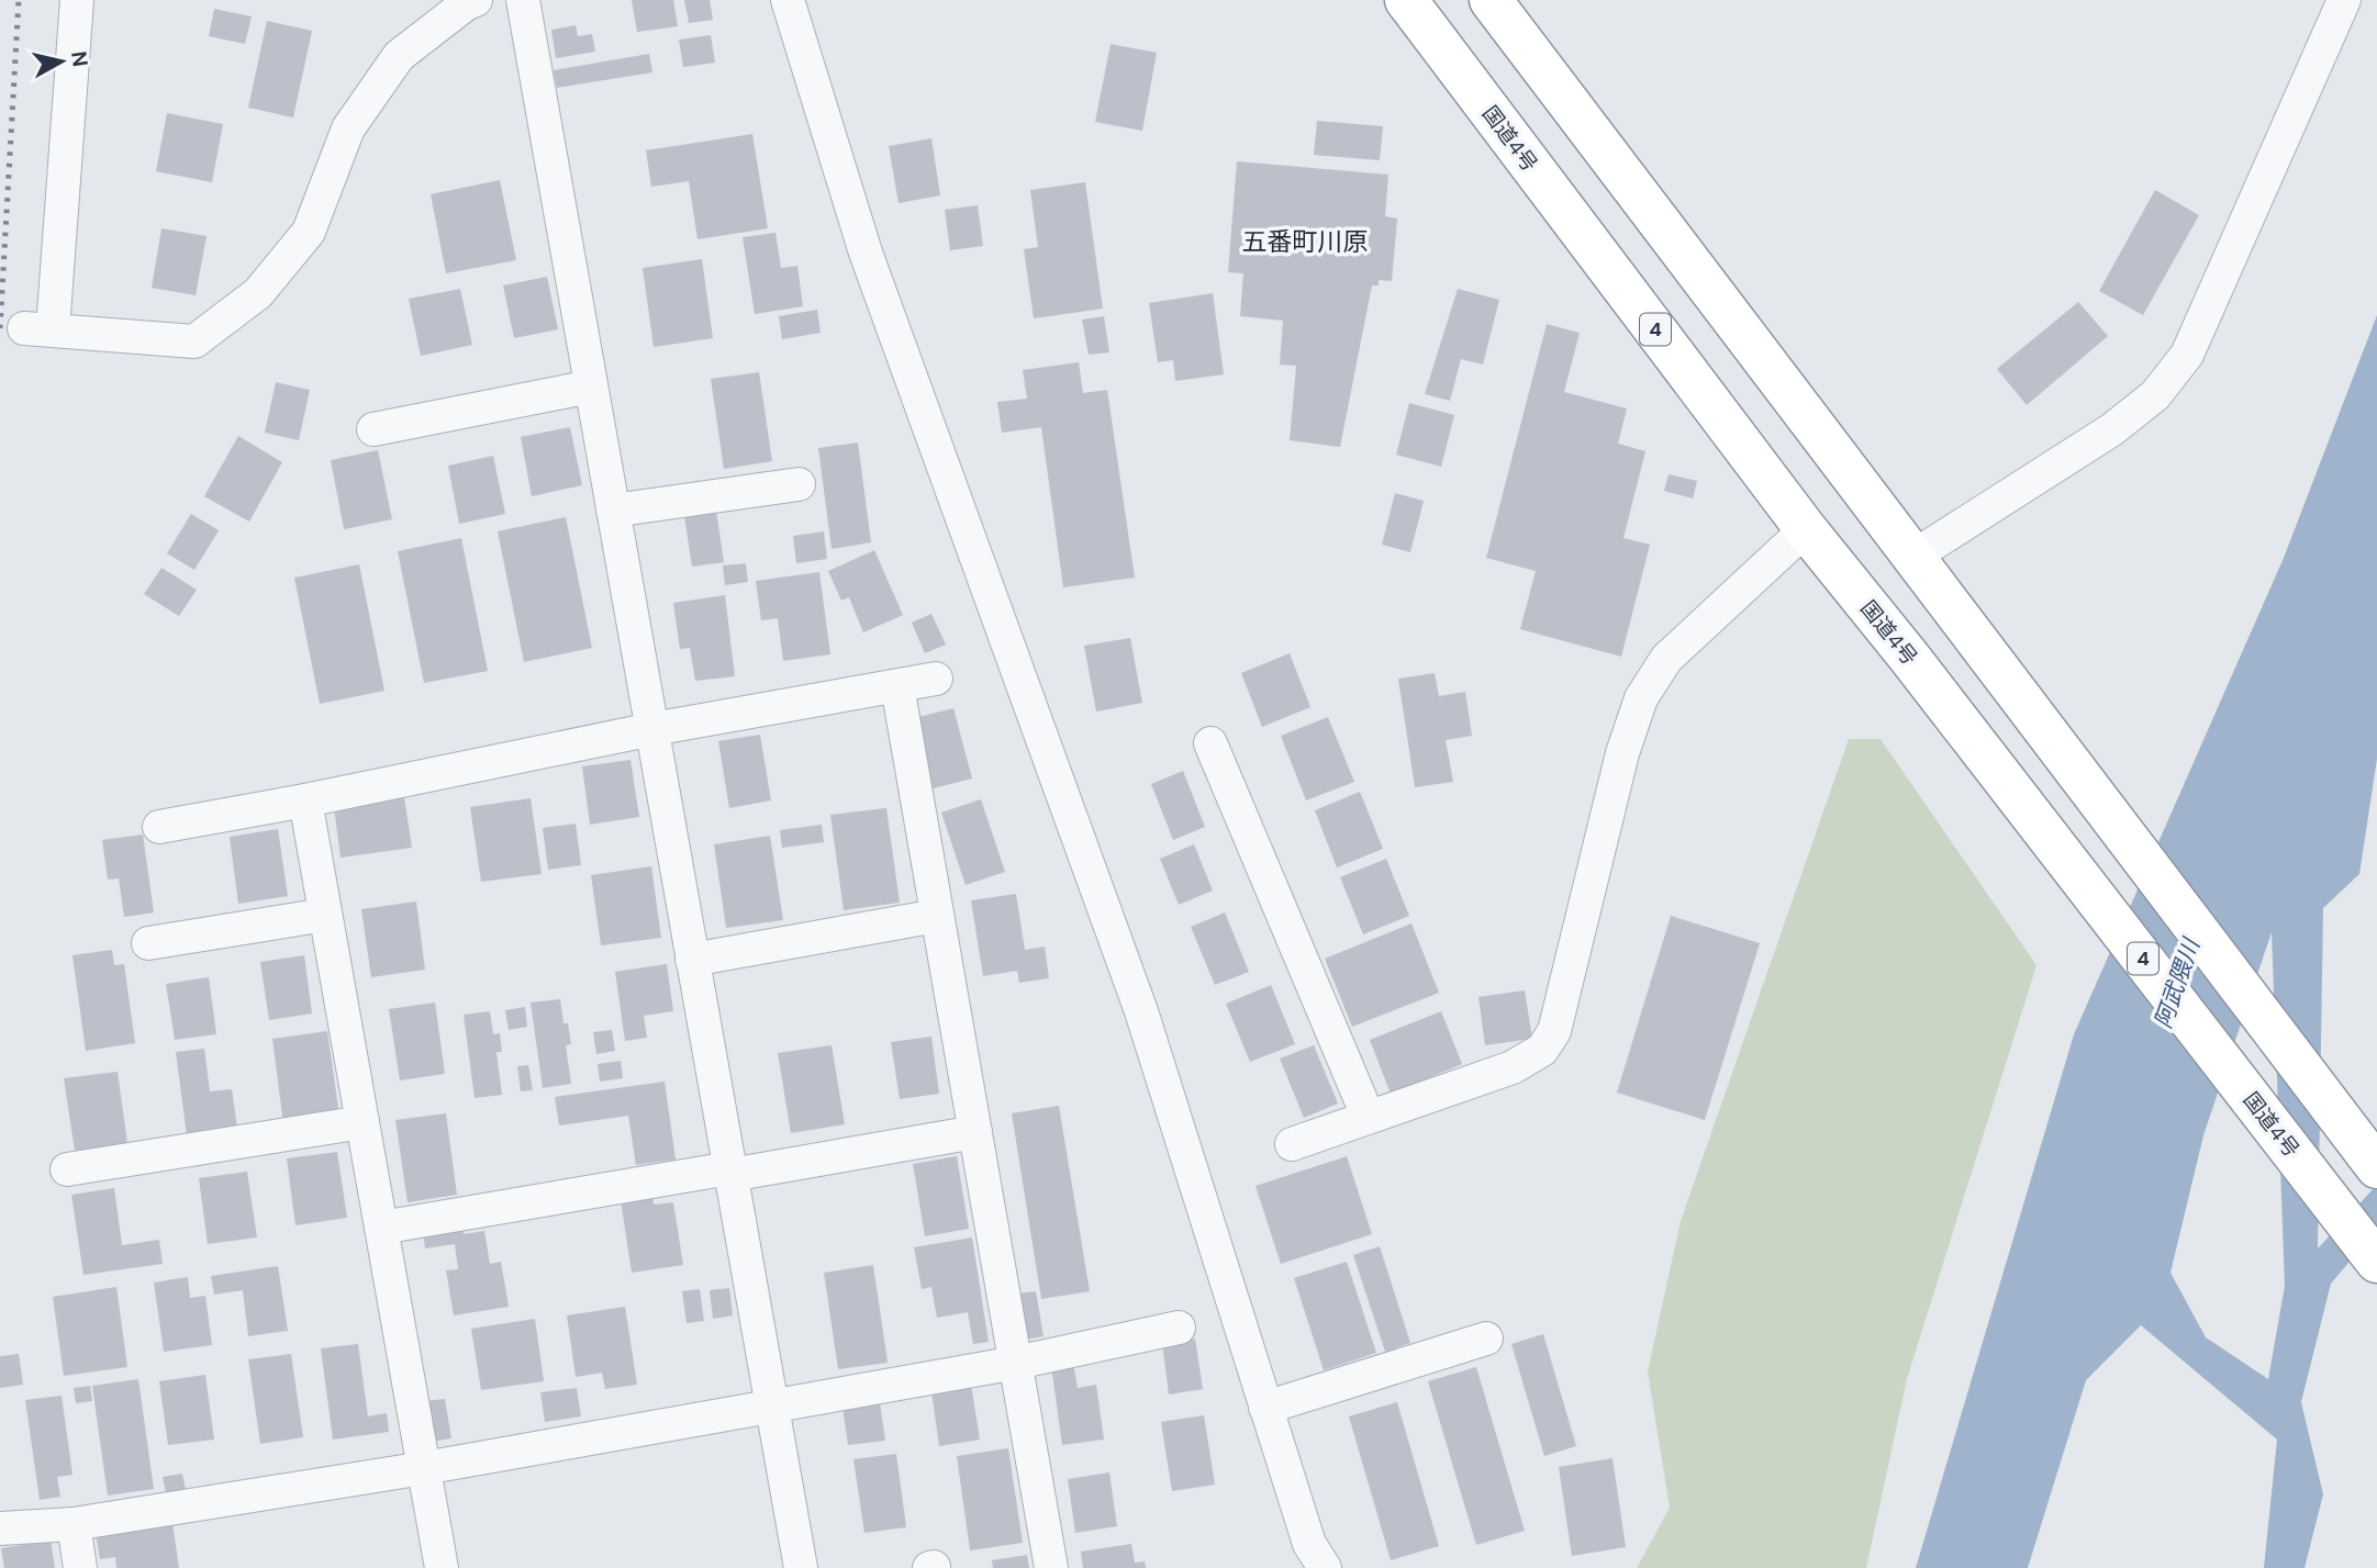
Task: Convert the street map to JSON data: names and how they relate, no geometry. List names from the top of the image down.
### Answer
{
  "streets": {
    "highway": ["国道4号", "4"]
  },
  "districts": ["五番町川原"],
  "water": ["阿武隈川"],
  "north": "right"
}
